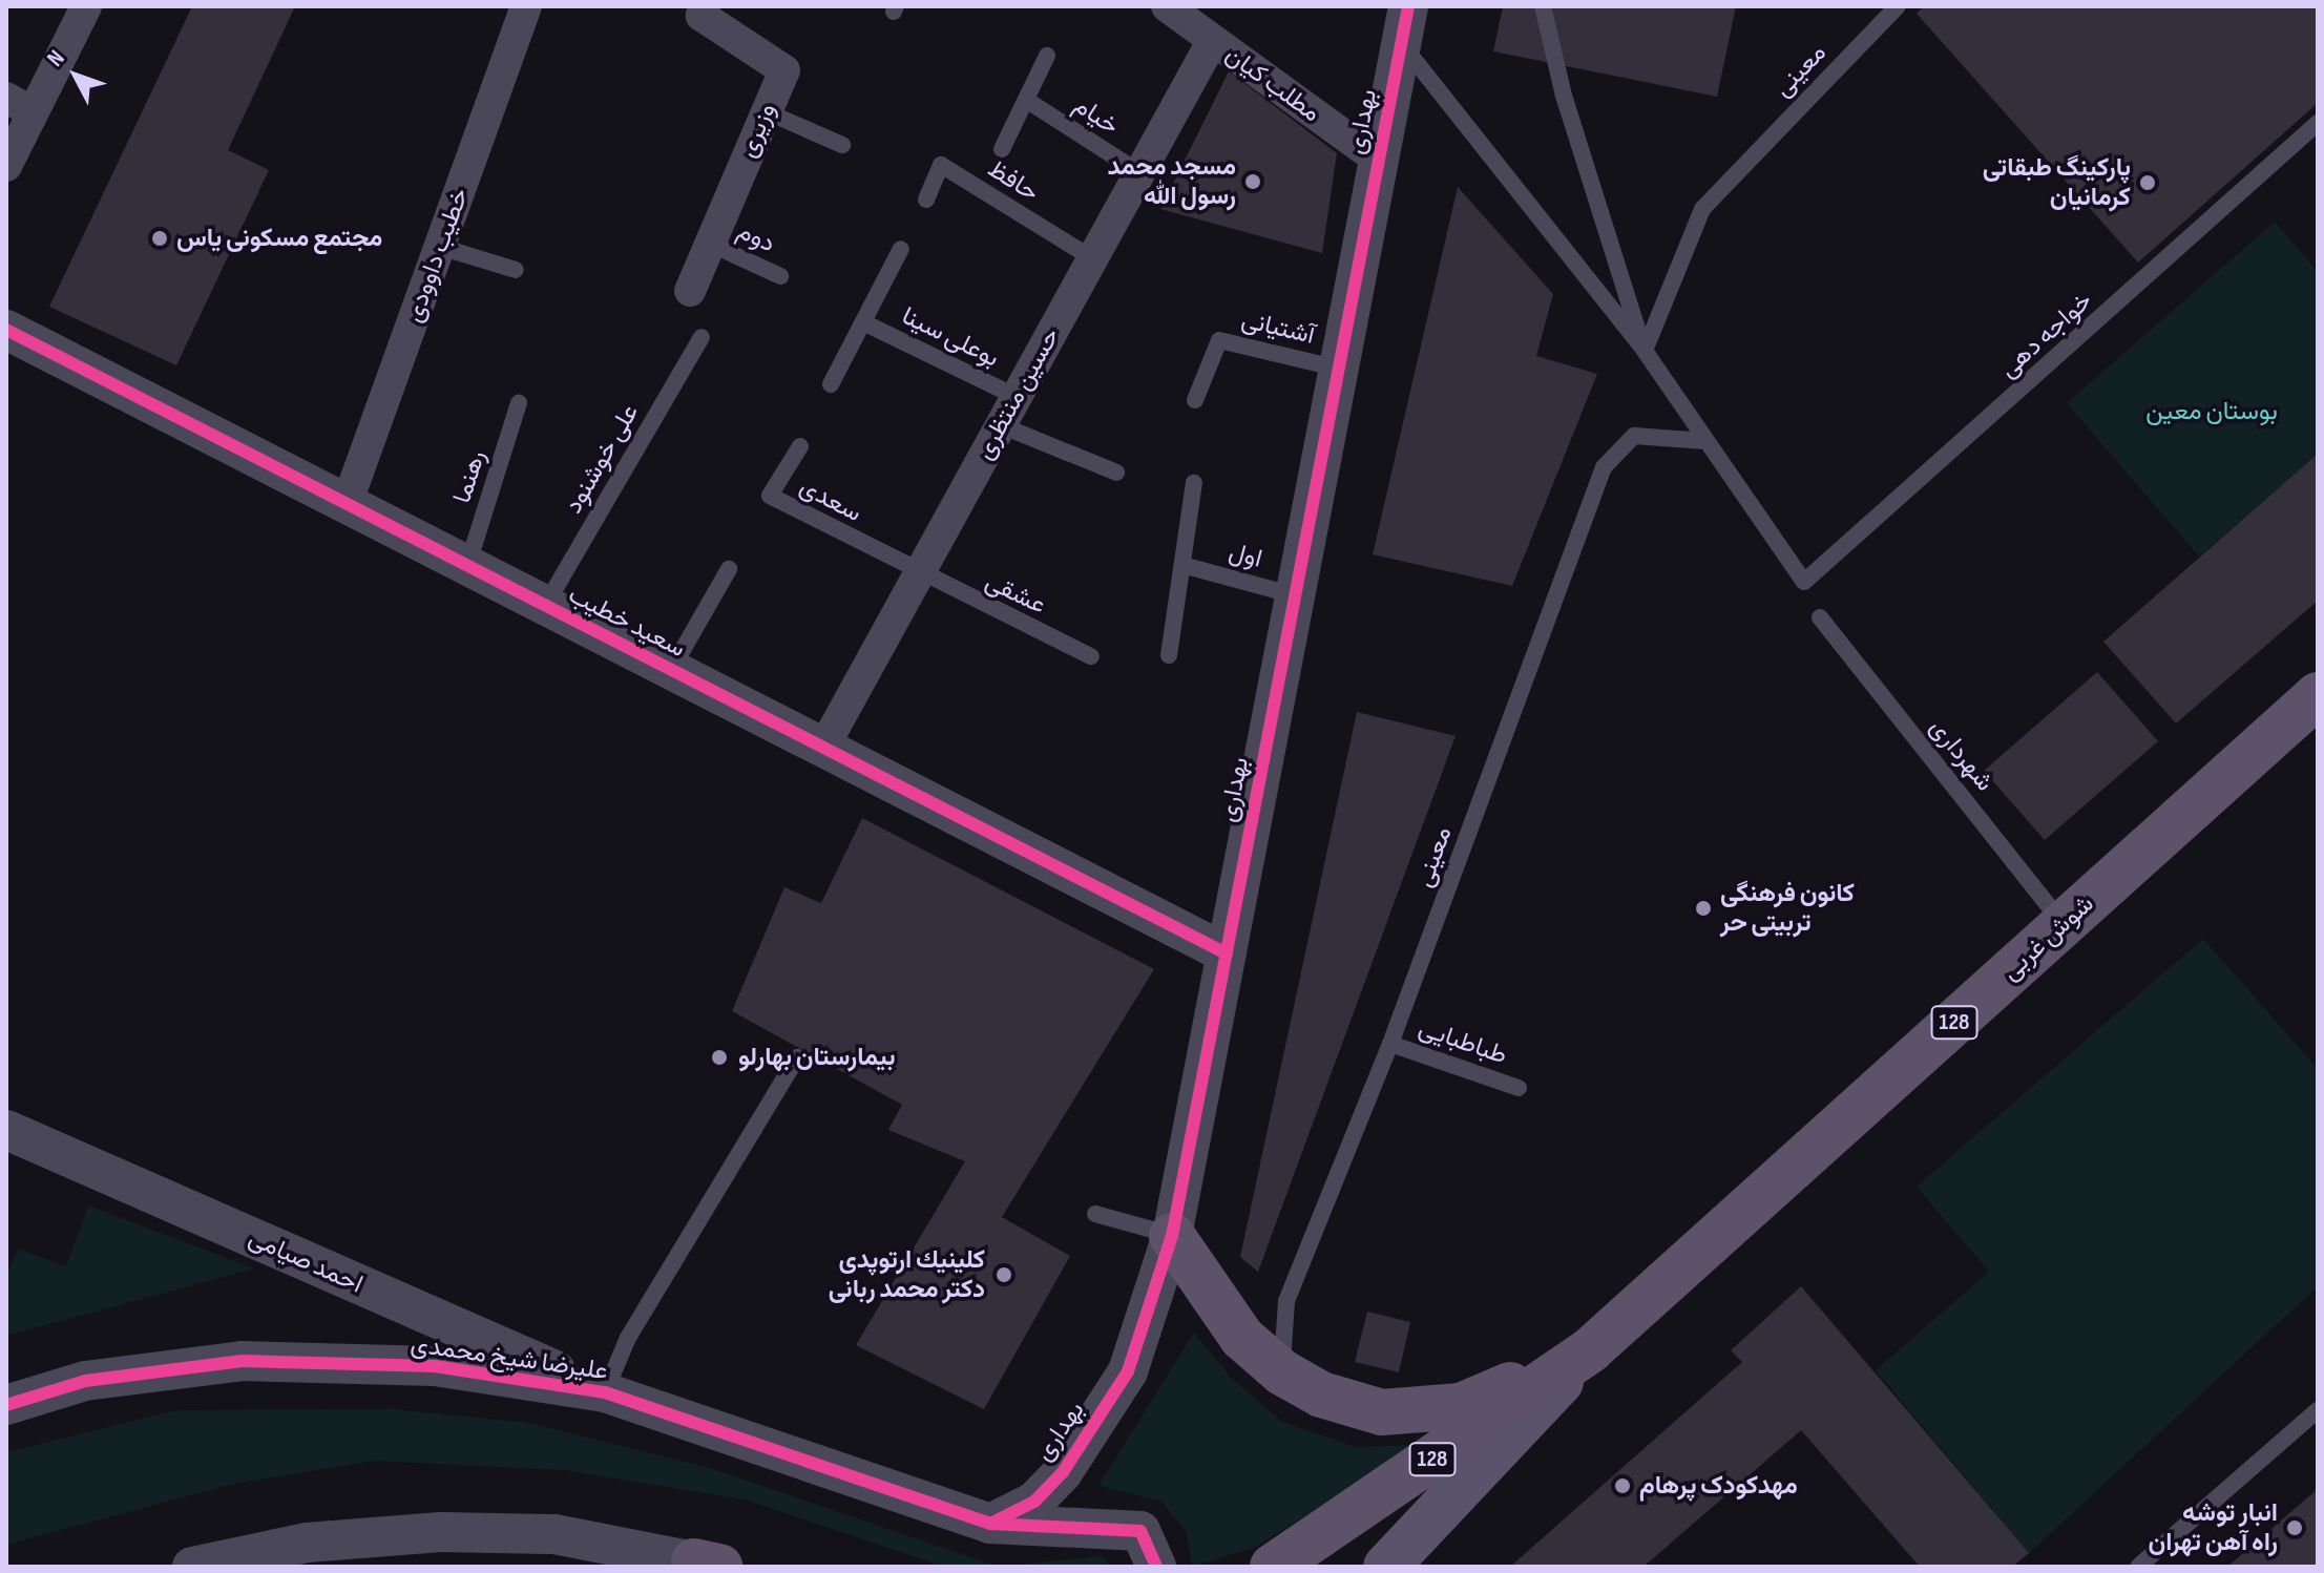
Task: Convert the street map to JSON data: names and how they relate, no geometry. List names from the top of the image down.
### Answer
{
  "streets": {
    "main road": ["شوش غربی", "128"],
    "street": [
      "مطلب کیان",
      "بهداری",
      "وزیری",
      "خطیب داوودی",
      "حسین منتظری",
      "سعید خطیب",
      "احمد صیامی",
      "علیرضا شیخ محمدی"
    ],
    "lane": [
      "معینی",
      "خیام",
      "حافظ",
      "دوم",
      "آشتیانی",
      "خواجه دهی",
      "بوعلی سینا",
      "علی خوشنود",
      "رهنما",
      "سعدی",
      "اول",
      "عشقی",
      "شهرداری",
      "طباطبایی"
    ]
  },
  "crossings": [
    ["معینی", "خواجه دهی"],
    ["معینی", "طباطبایی"],
    ["مطلب کیان", "بهداری"],
    ["مطلب کیان", "حسین منتظری"],
    ["خیام", "حسین منتظری"],
    ["بهداری", "آشتیانی"],
    ["بهداری", "اول"],
    ["بهداری", "سعید خطیب"],
    ["بهداری", "علیرضا شیخ محمدی"],
    ["وزیری", "دوم"],
    ["حافظ", "حسین منتظری"],
    ["خطیب داوودی", "سعید خطیب"],
    ["بوعلی سینا", "حسین منتظری"],
    ["حسین منتظری", "سعدی"],
    ["حسین منتظری", "عشقی"],
    ["حسین منتظری", "سعید خطیب"],
    ["علی خوشنود", "سعید خطیب"],
    ["رهنما", "سعید خطیب"],
    ["سعدی", "عشقی"],
    ["شهرداری", "شوش غربی"],
    ["شوش غربی", "128"],
    ["احمد صیامی", "علیرضا شیخ محمدی"]
  ],
  "parks": ["بوستان معین"],
  "places": [
    "مسجد محمد رسول الله",
    "پارکینگ طبقاتی کرمانیان",
    "مجتمع مسکونی یاس",
    "کانون فرهنگی تربیتی حر",
    "بیمارستان بهارلو",
    "كلينيك ارتوپدى دكتر محمد ربانى",
    "مهدکودک پرهام",
    "انبار توشه راه آهن تهران"
  ],
  "north": "top left"
}
